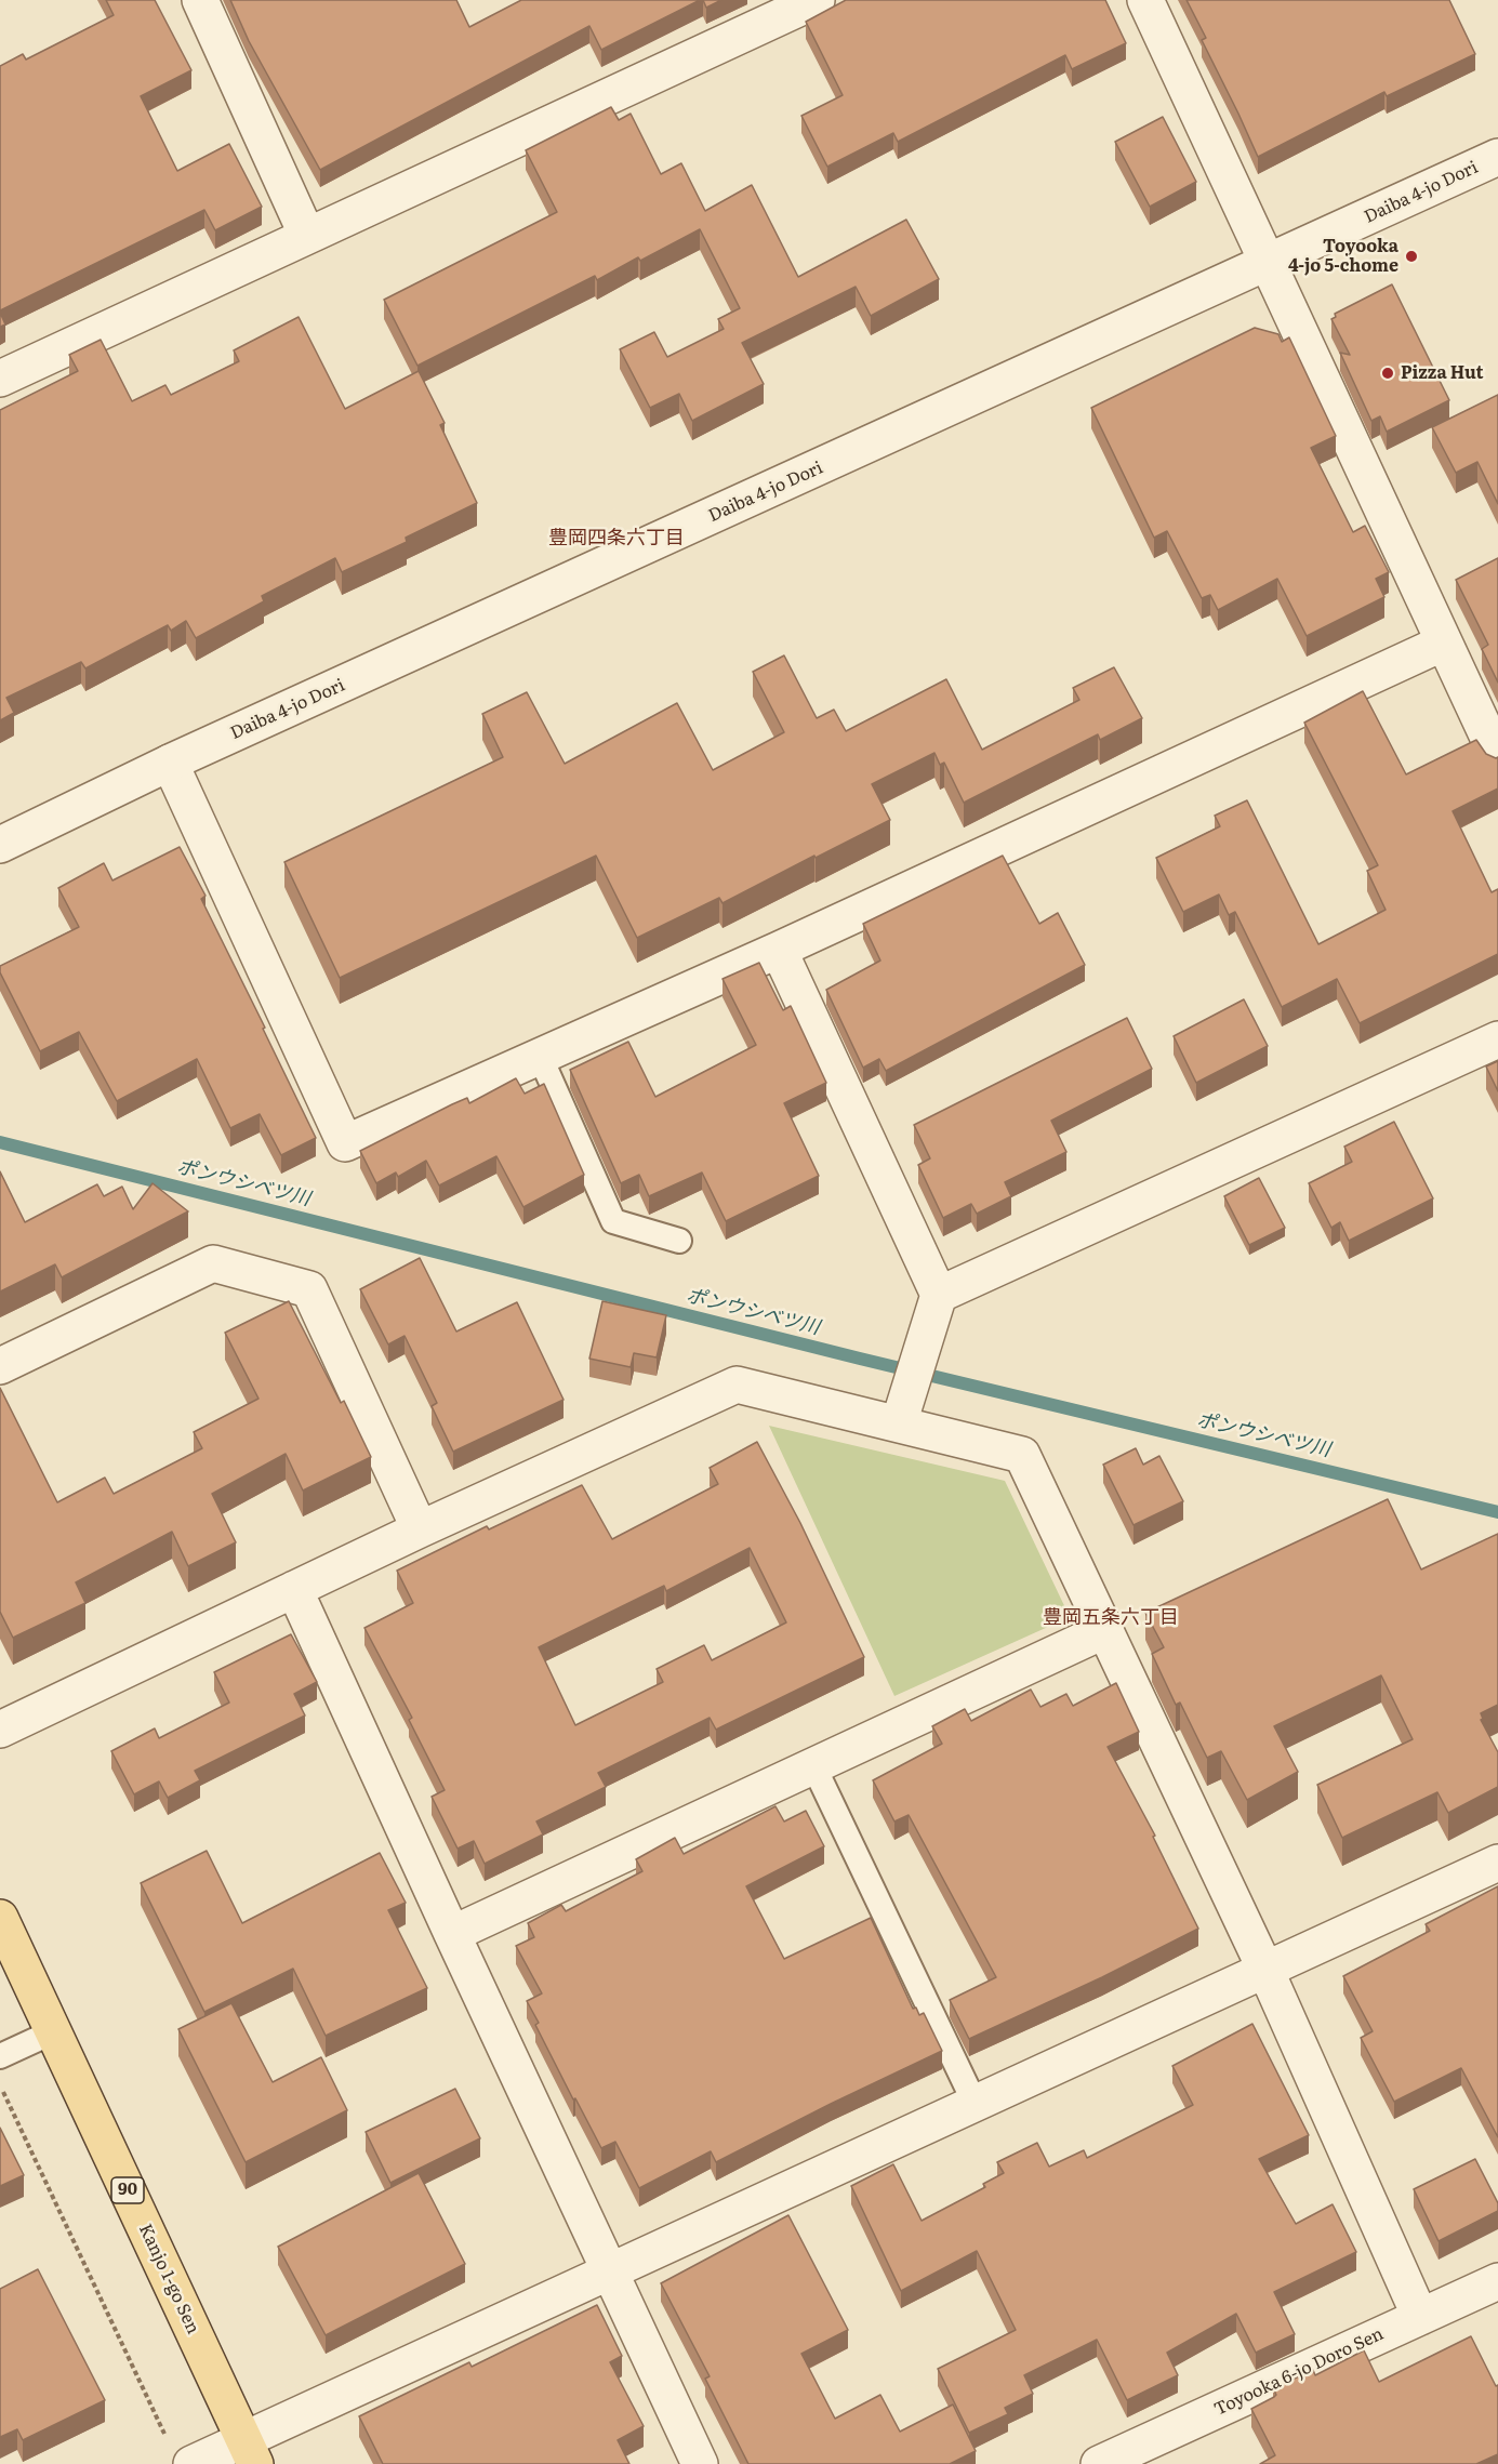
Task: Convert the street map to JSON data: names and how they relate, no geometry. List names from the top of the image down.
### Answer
{
  "streets": {
    "main road": ["90", "Kanjo 1-go Sen"],
    "street": ["Daiba 4-jo Dori", "Toyooka 6-jo Doro Sen"]
  },
  "districts": ["豊岡四条六丁目", "豊岡五条六丁目"],
  "water": ["ポンウシベツ川"],
  "places": ["Toyooka 4-jo 5-chome", "Pizza Hut"]
}
